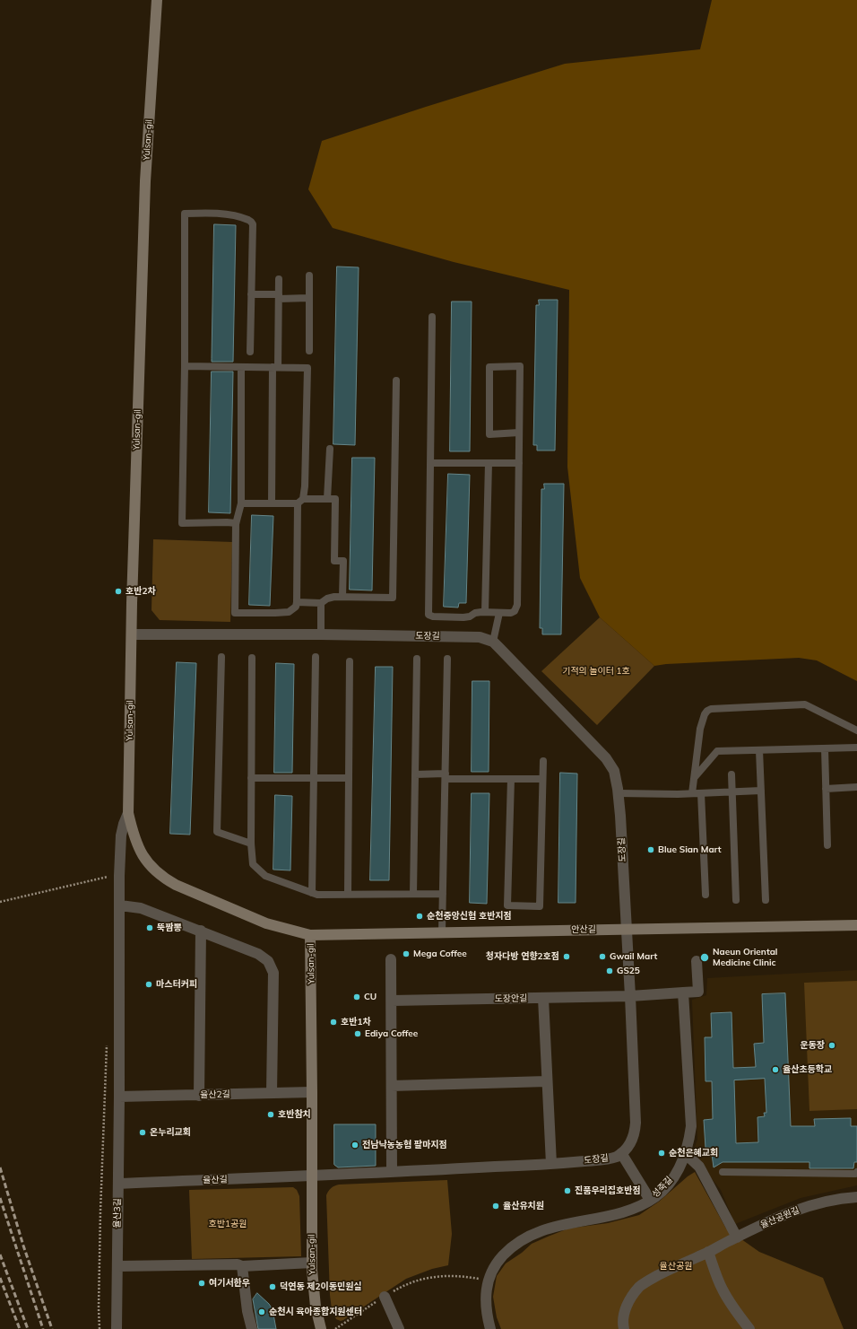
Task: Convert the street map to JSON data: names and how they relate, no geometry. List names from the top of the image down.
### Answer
{
  "streets": {
    "street": [
      "Yulsan-gil",
      "도장길",
      "안산길",
      "도장안길",
      "율산2길",
      "율산길",
      "성죽길",
      "율산3길",
      "율산공원길"
    ]
  },
  "crossings": [
    ["Yulsan-gil", "도장길"],
    ["Yulsan-gil", "안산길"],
    ["Yulsan-gil", "율산2길"],
    ["Yulsan-gil", "율산길"],
    ["Yulsan-gil", "율산3길"],
    ["도장길", "안산길"],
    ["도장길", "도장안길"],
    ["도장길", "율산길"],
    ["율산2길", "율산3길"],
    ["율산길", "율산3길"]
  ],
  "parks": ["기적의 놀이터 1호", "호반1공원", "율산공원"],
  "places": [
    "호반2차",
    "Blue Sian Mart",
    "순천중앙신협 호반지점",
    "뚝짬뽕",
    "Mega Coffee",
    "청자다방 연향2호점",
    "Gwail Mart",
    "Naeun Oriental Medicine Clinic",
    "GS25",
    "마스터커피",
    "CU",
    "호반1차",
    "Ediya Coffee",
    "운동장",
    "율산초등학교",
    "호반참치",
    "온누리교회",
    "전남낙농농협 팔마지점",
    "순천은혜교회",
    "진품우리집호반점",
    "율산유치원",
    "여기서한우",
    "덕연동 제2이동민원실",
    "순천시 육아종합지원센터"
  ]
}
